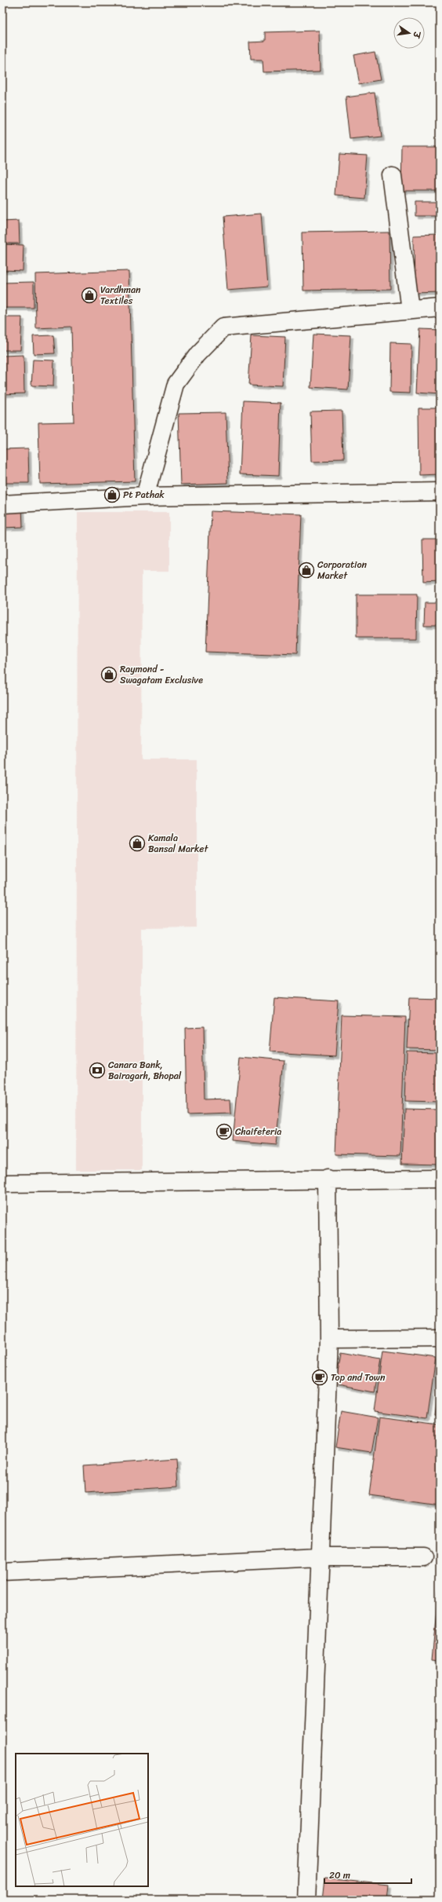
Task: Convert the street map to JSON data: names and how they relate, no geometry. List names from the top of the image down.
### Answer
{
  "places": {
    "shop": [
      "Vardhman Textiles",
      "Pt Pathak",
      "Corporation Market",
      "Raymond - Swagatam Exclusive",
      "Kamala Bansal Market"
    ],
    "bank": ["Canara Bank, Bairagarh, Bhopal"],
    "cafe": ["Chaifeteria", "Top and Town"]
  },
  "scale_bar": "20 m",
  "north": "right"
}
